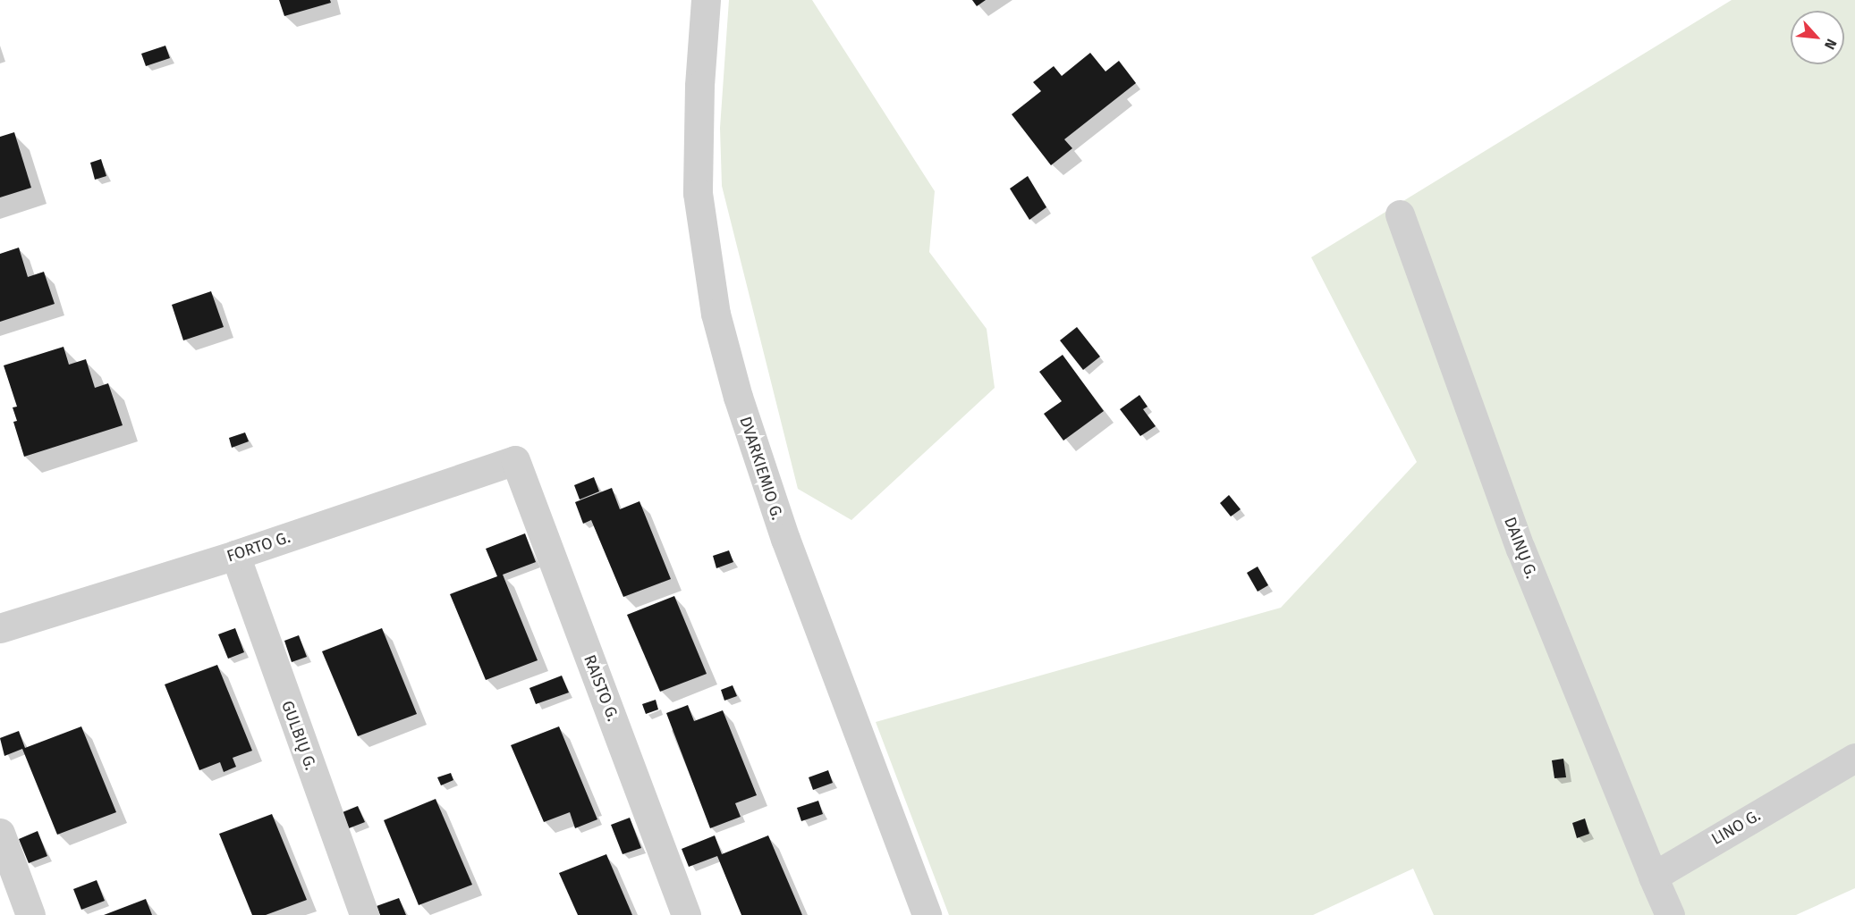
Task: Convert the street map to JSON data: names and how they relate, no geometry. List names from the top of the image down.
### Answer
{
  "streets": {
    "street": [
      "DVARKIEMIO G.",
      "FORTO G.",
      "DAINŲ G.",
      "RAISTO G.",
      "GULBIŲ G.",
      "LINO G."
    ]
  },
  "crossings": [
    ["FORTO G.", "RAISTO G."],
    ["FORTO G.", "GULBIŲ G."],
    ["DAINŲ G.", "LINO G."]
  ],
  "north": "bottom right"
}
